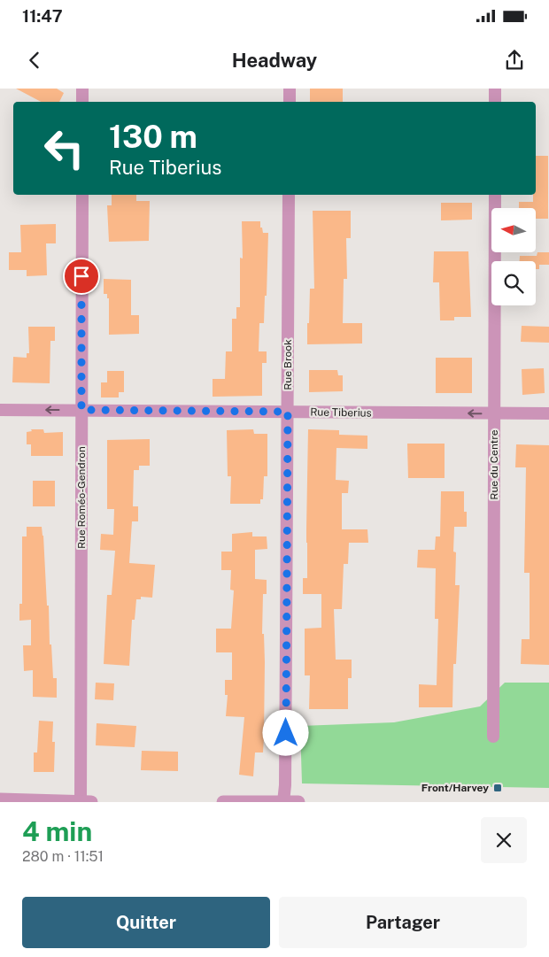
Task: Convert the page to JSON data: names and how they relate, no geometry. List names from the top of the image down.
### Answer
{
  "streets": {
    "street": [
      "Rue Brook",
      "Rue Tiberius",
      "Rue du Centre",
      "Rue Roméo-Gendron"
    ]
  },
  "crossings": [
    ["Rue Brook", "Rue Tiberius"],
    ["Rue Tiberius", "Rue du Centre"],
    ["Rue Tiberius", "Rue Roméo-Gendron"]
  ],
  "one_way": ["Rue Tiberius"],
  "places": {
    "transit": ["Front/Harvey"]
  },
  "north": "left",
  "page": {
    "status": "11:47",
    "header": "Headway",
    "turn": ["130 m", "Rue Tiberius"],
    "heading": ["4 min", "280 m · 11:51"],
    "buttons": ["Quitter", "Partager"]
  }
}
